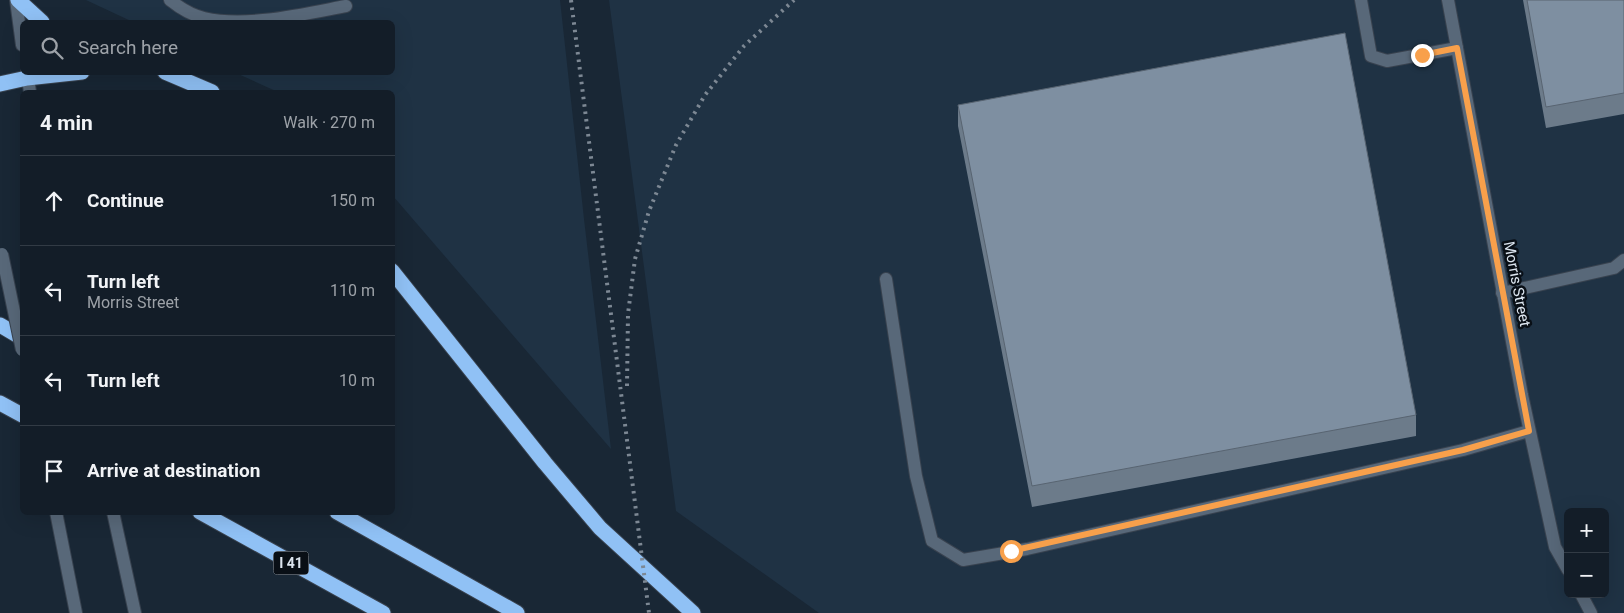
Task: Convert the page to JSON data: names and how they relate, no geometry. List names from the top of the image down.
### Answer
{
  "streets": {
    "highway": ["I 41"],
    "street": ["Morris Street"]
  },
  "page": {
    "search": "Search here",
    "heading": ["4 min", "Walk · 270 m"],
    "list": [
      ["Continue", "150 m"],
      ["Turn left", "Morris Street", "110 m"],
      ["Turn left", "10 m"],
      "Arrive at destination"
    ],
    "map_buttons": ["+", "−"]
  }
}
